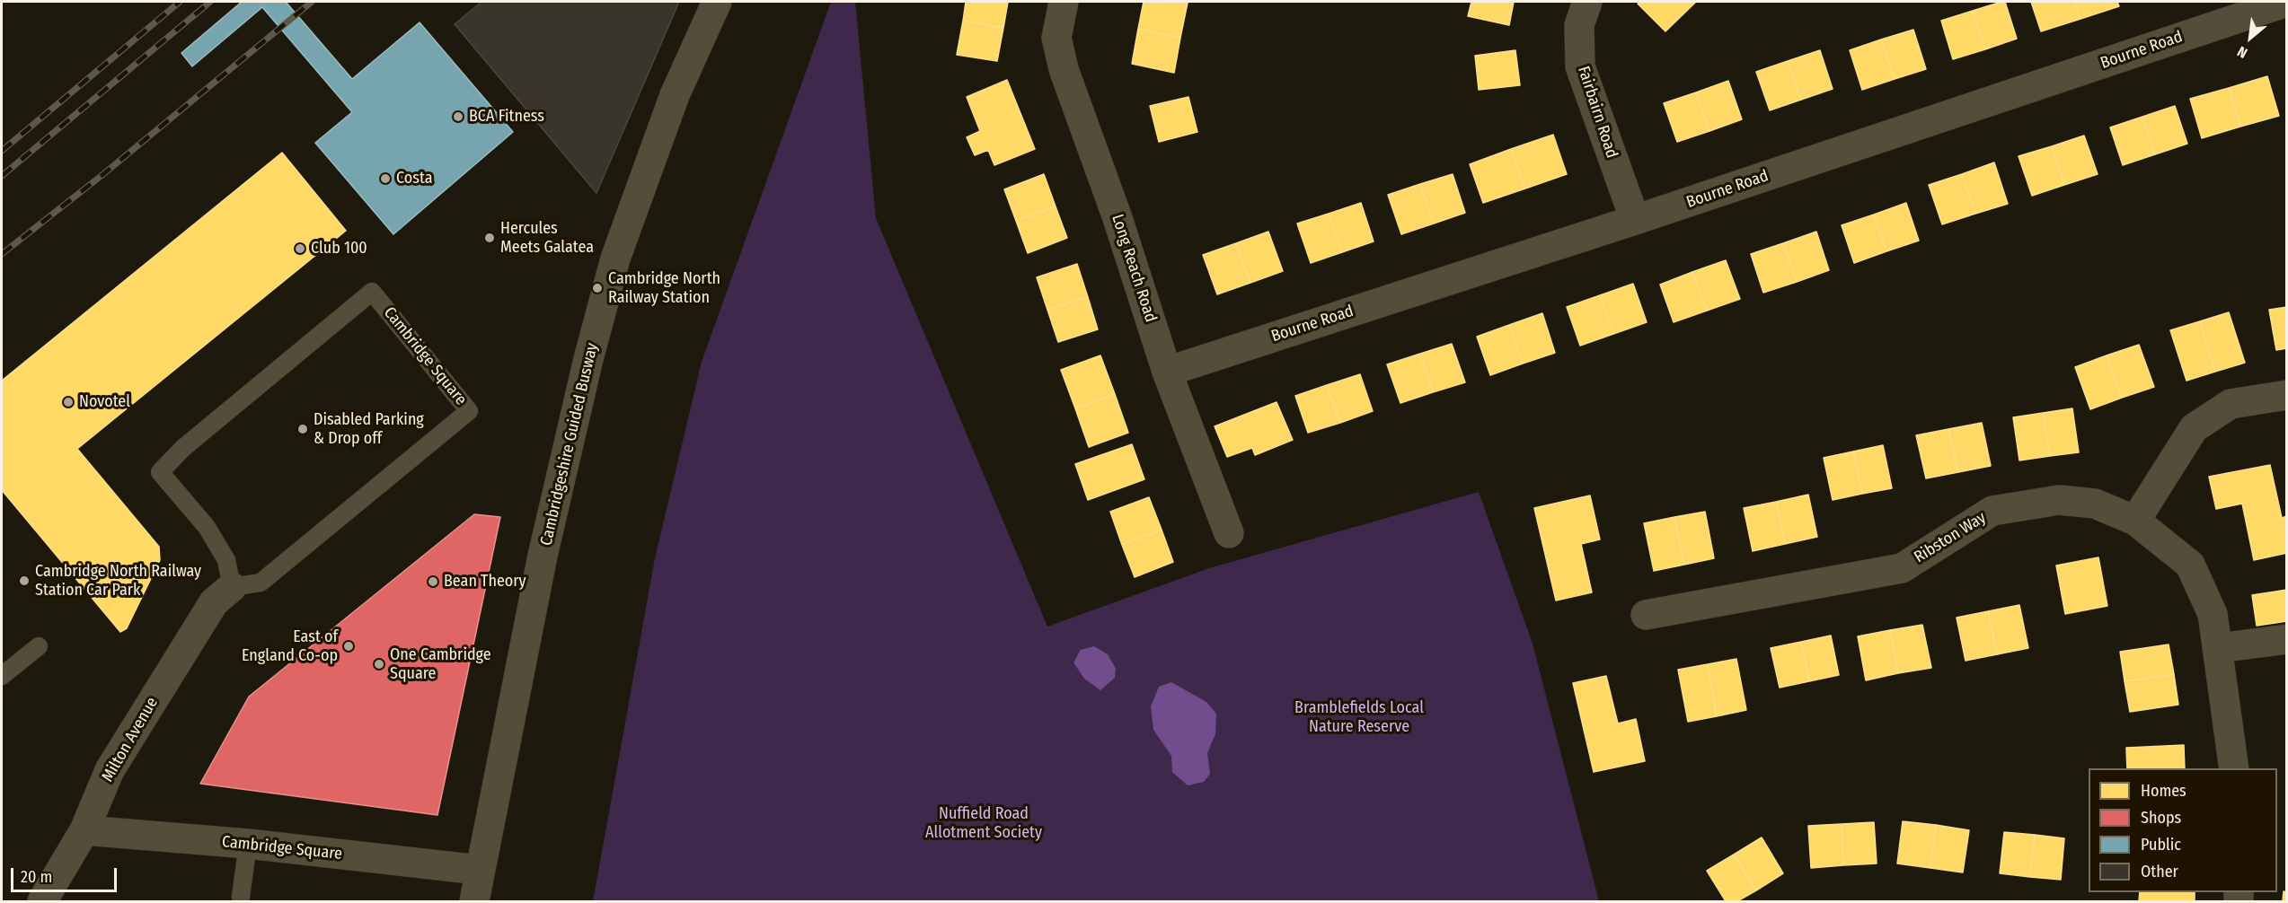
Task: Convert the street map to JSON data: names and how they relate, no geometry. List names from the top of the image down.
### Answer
{
  "streets": {
    "street": [
      "Bourne Road",
      "Fairbairn Road",
      "Long Reach Road",
      "Cambridge Square",
      "Cambridgeshire Guided Busway",
      "Ribston Way",
      "Milton Avenue"
    ]
  },
  "crossings": [
    ["Bourne Road", "Fairbairn Road"],
    ["Bourne Road", "Long Reach Road"],
    ["Cambridge Square", "Cambridgeshire Guided Busway"],
    ["Cambridge Square", "Milton Avenue"]
  ],
  "parks": ["Bramblefields Local Nature Reserve", "Nuffield Road Allotment Society"],
  "places": [
    "BCA Fitness",
    "Costa",
    "Hercules Meets Galatea",
    "Club 100",
    "Cambridge North Railway Station",
    "Novotel",
    "Disabled Parking & Drop off",
    "Cambridge North Railway Station Car Park",
    "Bean Theory",
    "East of England Co-op",
    "One Cambridge Square"
  ],
  "legend": [
    "Homes",
    "Shops",
    "Public",
    "Other"
  ],
  "scale_bar": "20 m",
  "north": "bottom left"
}
